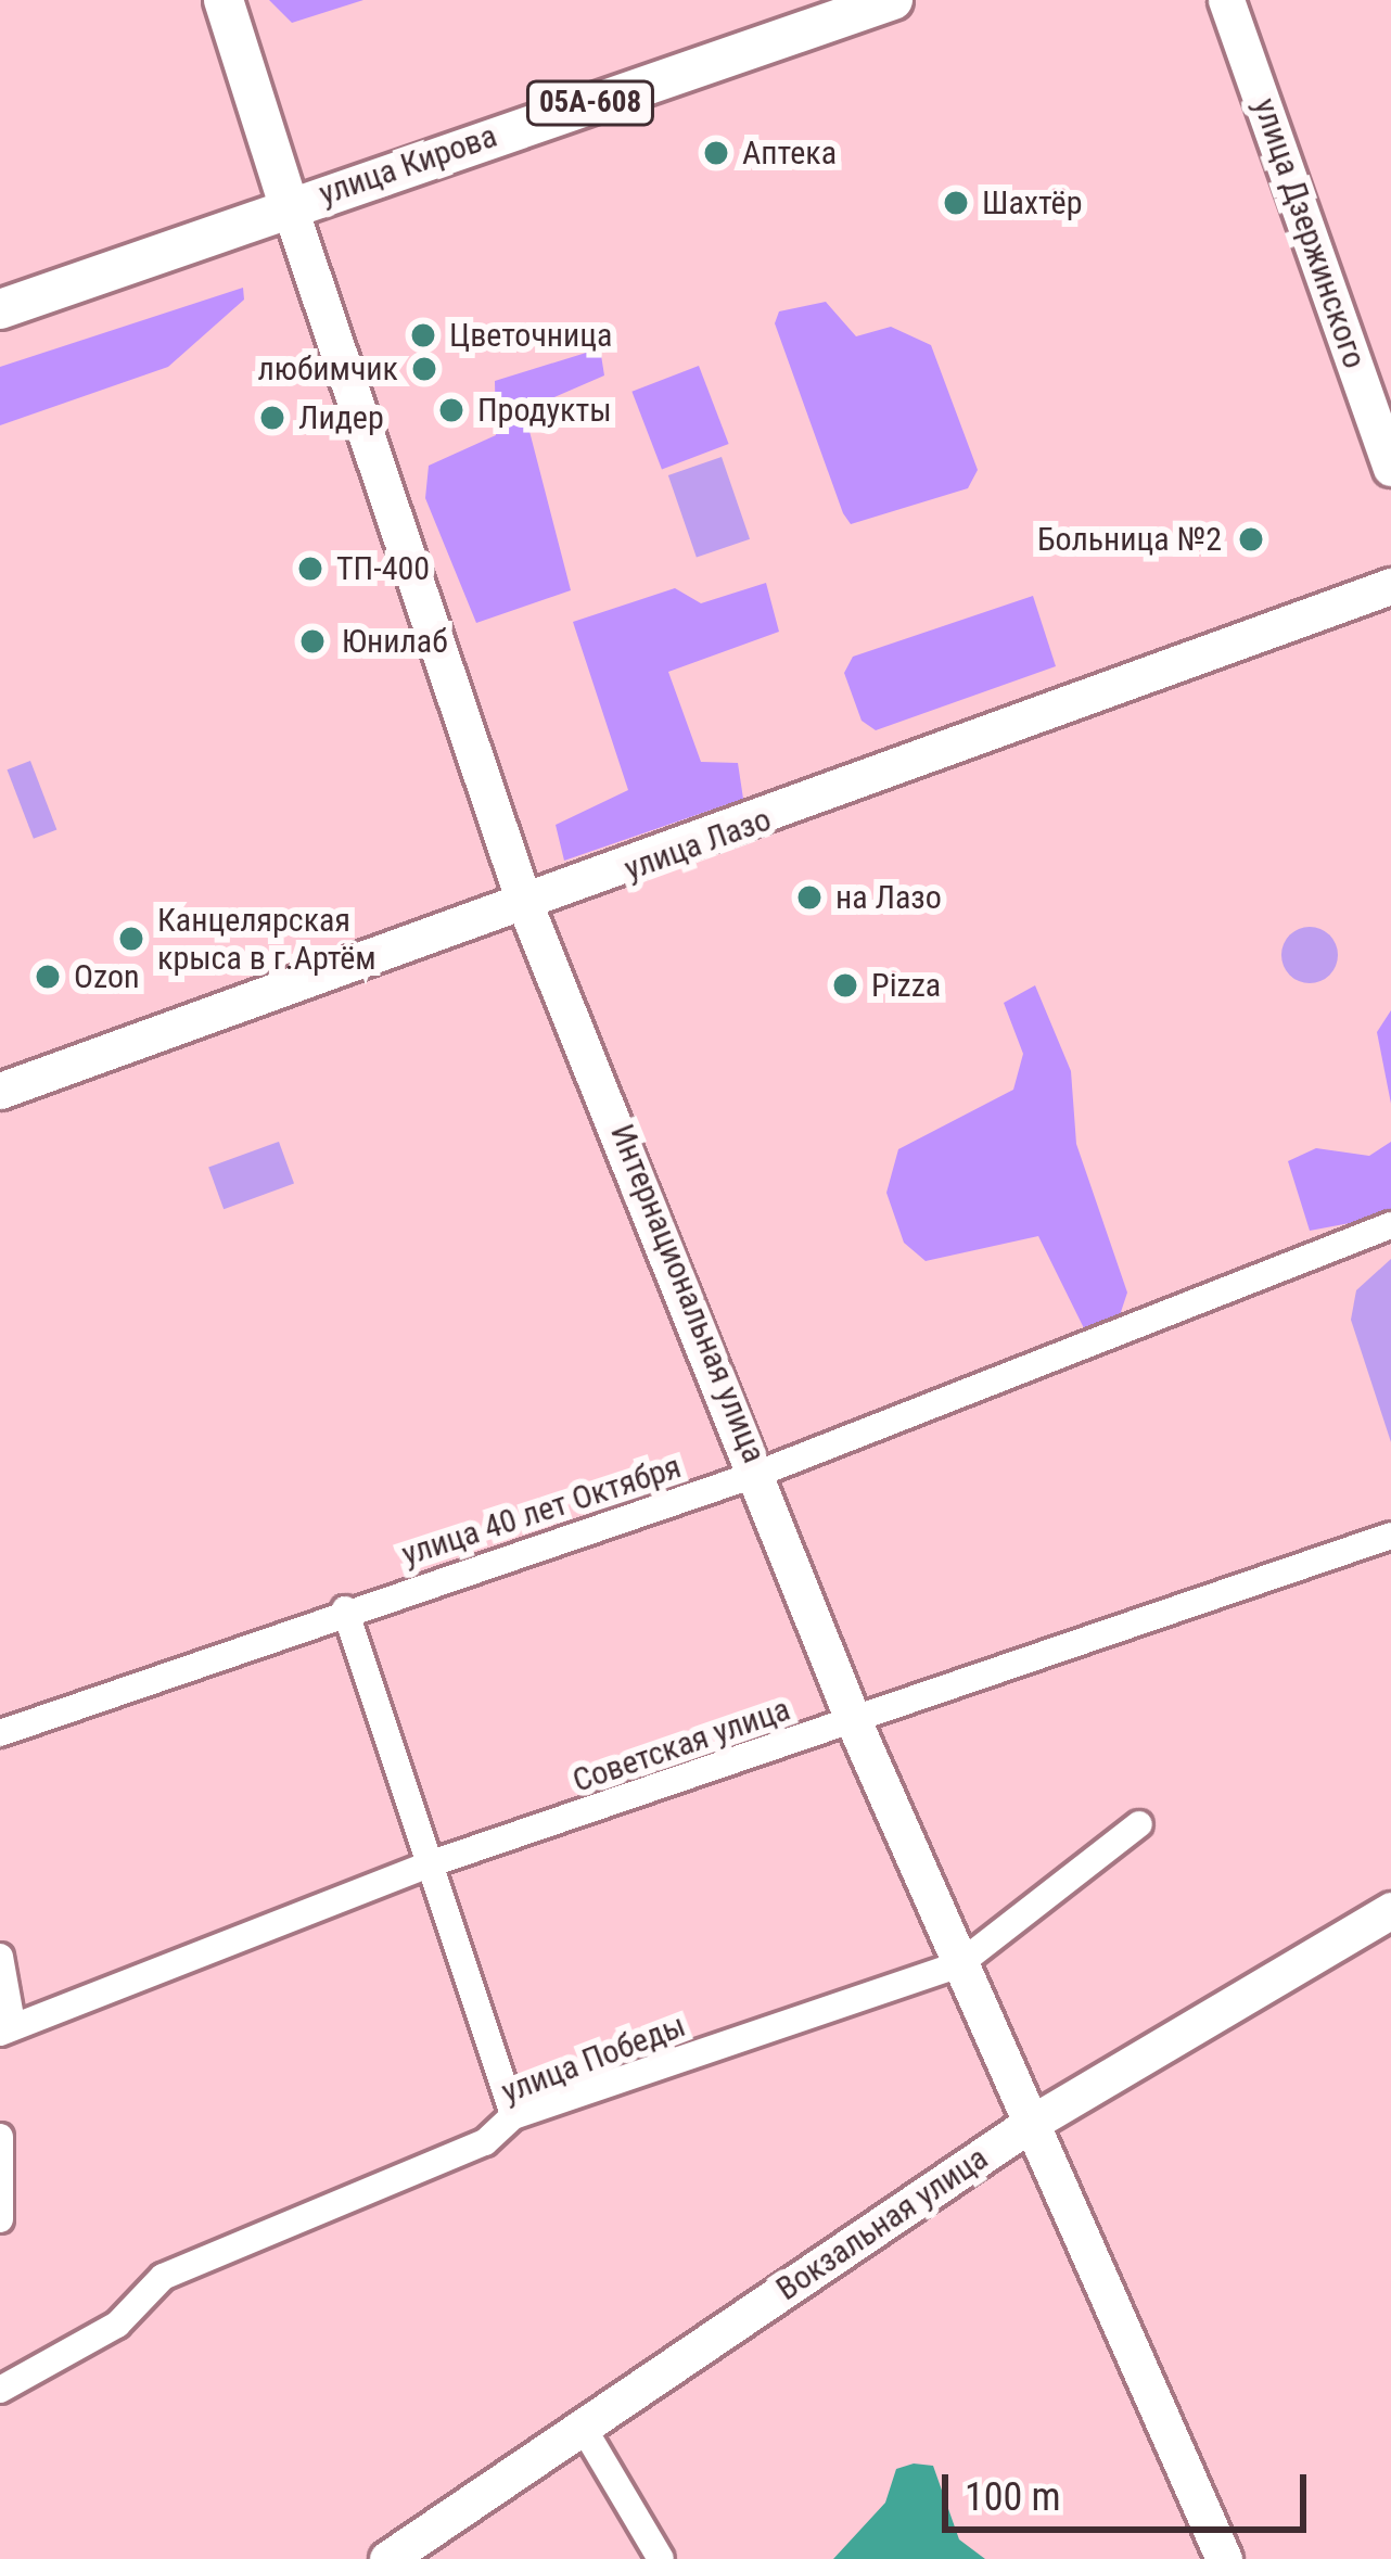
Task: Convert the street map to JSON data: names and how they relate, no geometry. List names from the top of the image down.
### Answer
{
  "streets": {
    "main road": [
      "05А-608",
      "улица Кирова",
      "улица Дзержинского",
      "улица Лазо",
      "Интернациональная улица",
      "Вокзальная улица"
    ],
    "street": ["улица 40 лет Октября", "Советская улица", "улица Победы"]
  },
  "crossings": [
    ["улица Кирова", "Интернациональная улица"],
    ["улица Лазо", "Интернациональная улица"],
    ["Интернациональная улица", "улица 40 лет Октября"],
    ["Интернациональная улица", "Советская улица"],
    ["Интернациональная улица", "улица Победы"],
    ["Интернациональная улица", "Вокзальная улица"]
  ],
  "places": [
    "Аптека",
    "Шахтёр",
    "Цветочница",
    "любимчик",
    "Продукты",
    "Лидер",
    "Больница №2",
    "ТП-400",
    "Юнилаб",
    "на Лазо",
    "Канцелярская крыса в г.Артём",
    "Ozon",
    "Pizza"
  ],
  "scale_bar": "100 m"
}
